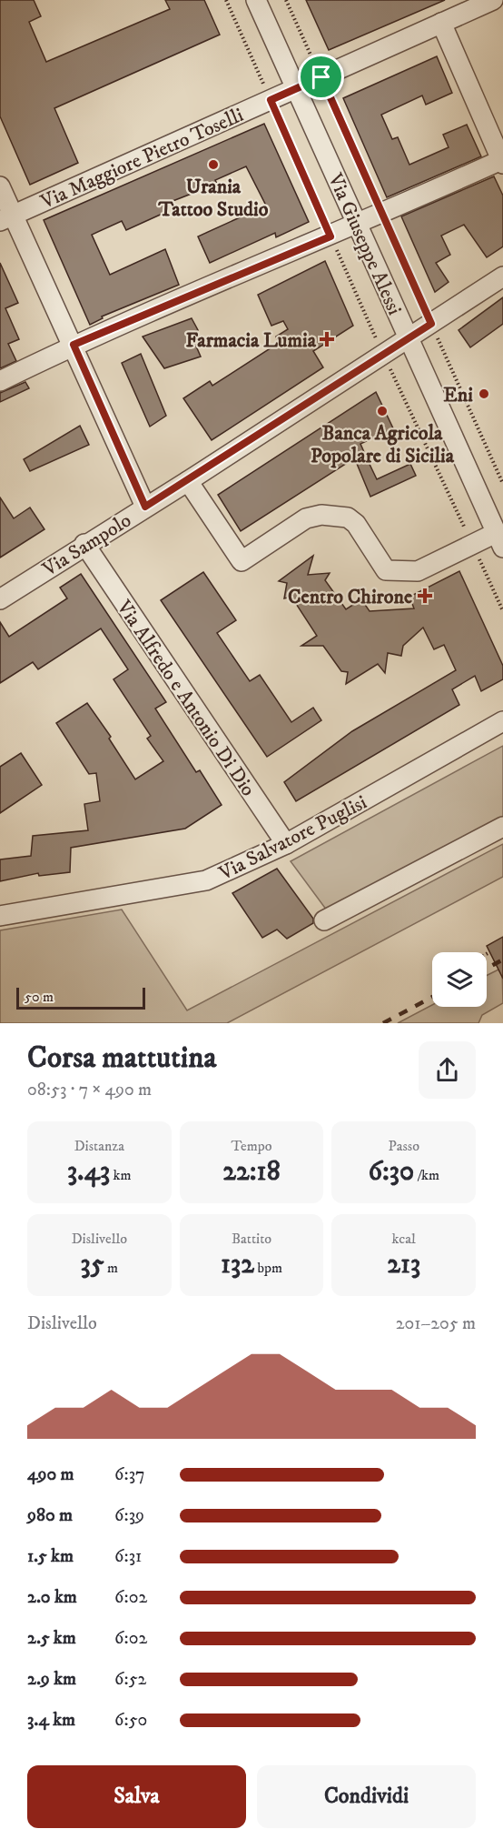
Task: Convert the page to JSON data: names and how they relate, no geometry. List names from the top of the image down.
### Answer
{
  "streets": {
    "street": [
      "Via Maggiore Pietro Toselli",
      "Via Giuseppe Alessi",
      "Via Sampolo",
      "Via Alfredo e Antonio Di Dio",
      "Via Salvatore Puglisi"
    ]
  },
  "crossings": [
    ["Via Maggiore Pietro Toselli", "Via Giuseppe Alessi"],
    ["Via Giuseppe Alessi", "Via Sampolo"],
    ["Via Sampolo", "Via Alfredo e Antonio Di Dio"],
    ["Via Alfredo e Antonio Di Dio", "Via Salvatore Puglisi"]
  ],
  "places": {
    "other": ["Urania Tattoo Studio", "Eni", "Banca Agricola Popolare di Sicilia"],
    "health": ["Farmacia Lumia", "Centro Chirone"]
  },
  "scale_bar": "50 m",
  "page": {
    "scale": "50 m",
    "heading": ["Corsa mattutina", "08:53 · 7 × 490 m"],
    "stats": [
      ["Distanza", "3.43 km"],
      ["Tempo", "22:18"],
      ["Passo", "6:30 /km"],
      ["Dislivello", "35 m"],
      ["Battito", "132 bpm"],
      ["kcal", "213"]
    ],
    "chart": ["Dislivello", "201–205 m"],
    "list": [
      {
        "name": "490 m",
        "note": "6:37"
      },
      {
        "name": "980 m",
        "note": "6:39"
      },
      {
        "name": "1.5 km",
        "note": "6:31"
      },
      {
        "name": "2.0 km",
        "note": "6:02"
      },
      {
        "name": "2.5 km",
        "note": "6:02"
      },
      {
        "name": "2.9 km",
        "note": "6:52"
      },
      {
        "name": "3.4 km",
        "note": "6:50"
      }
    ],
    "buttons": ["Salva", "Condividi"]
  }
}
